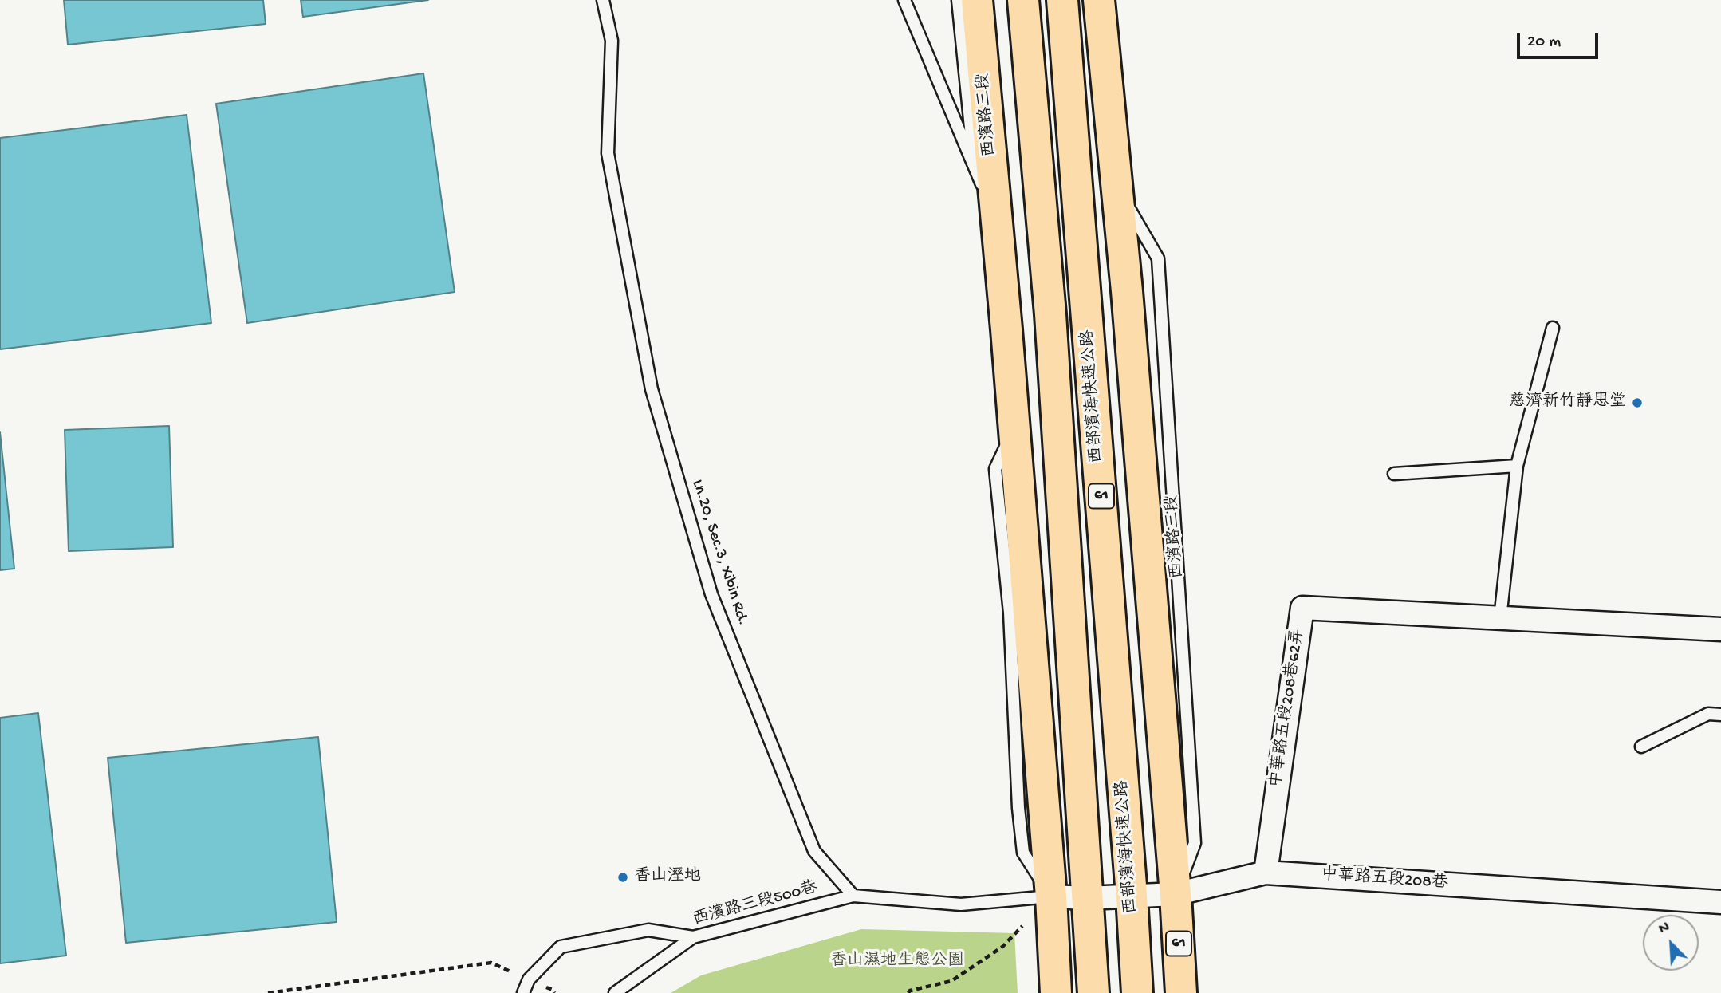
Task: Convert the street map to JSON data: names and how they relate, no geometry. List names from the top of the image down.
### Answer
{
  "streets": {
    "main road": ["西濱路三段", "西部濱海快速公路", "61"],
    "street": ["中華路五段208巷62弄", "中華路五段208巷"],
    "lane": ["Ln.20, Sec.3, Xibin Rd.", "西濱路三段500巷"]
  },
  "crossings": [
    ["西濱路三段", "中華路五段208巷"],
    ["西部濱海快速公路", "中華路五段208巷"],
    ["Ln.20, Sec.3, Xibin Rd.", "西濱路三段500巷"],
    ["中華路五段208巷62弄", "中華路五段208巷"]
  ],
  "parks": ["香山濕地生態公園"],
  "places": ["慈濟新竹靜思堂", "香山溼地"],
  "scale_bar": "20 m",
  "north": "top left"
}
